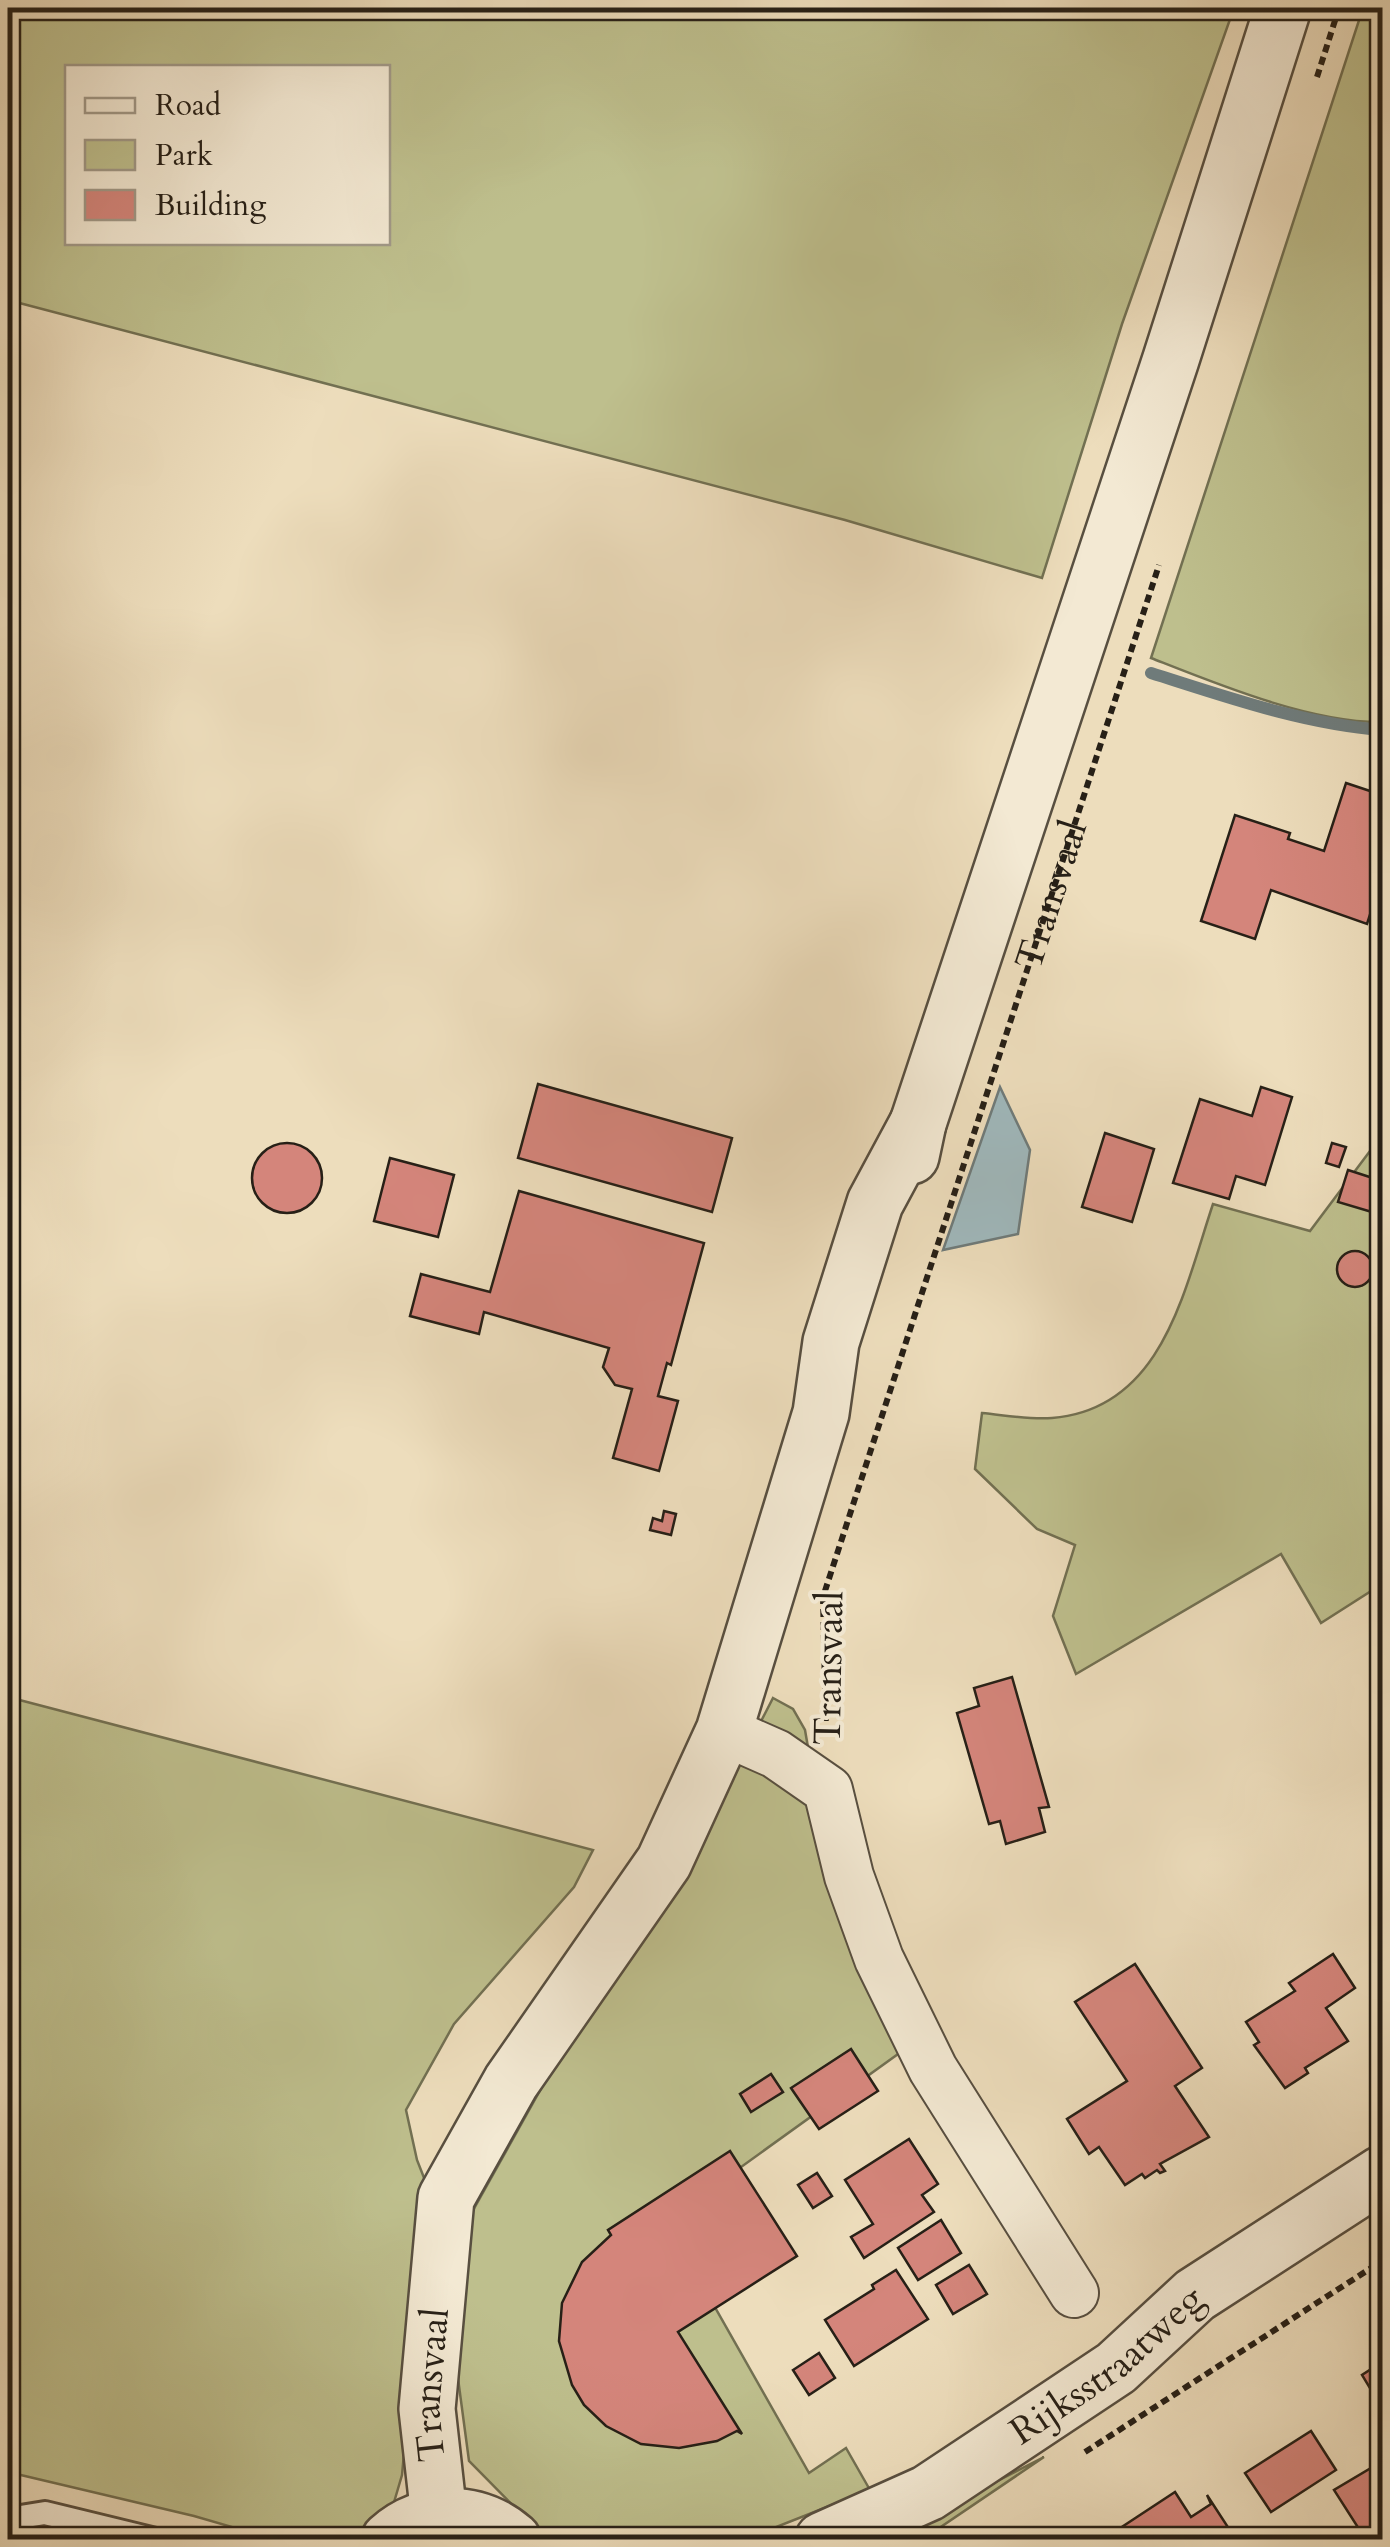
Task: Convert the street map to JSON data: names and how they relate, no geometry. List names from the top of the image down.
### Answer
{
  "streets": {
    "street": ["Transvaal", "Rijksstraatweg"]
  },
  "legend": ["Road", "Park", "Building"]
}
